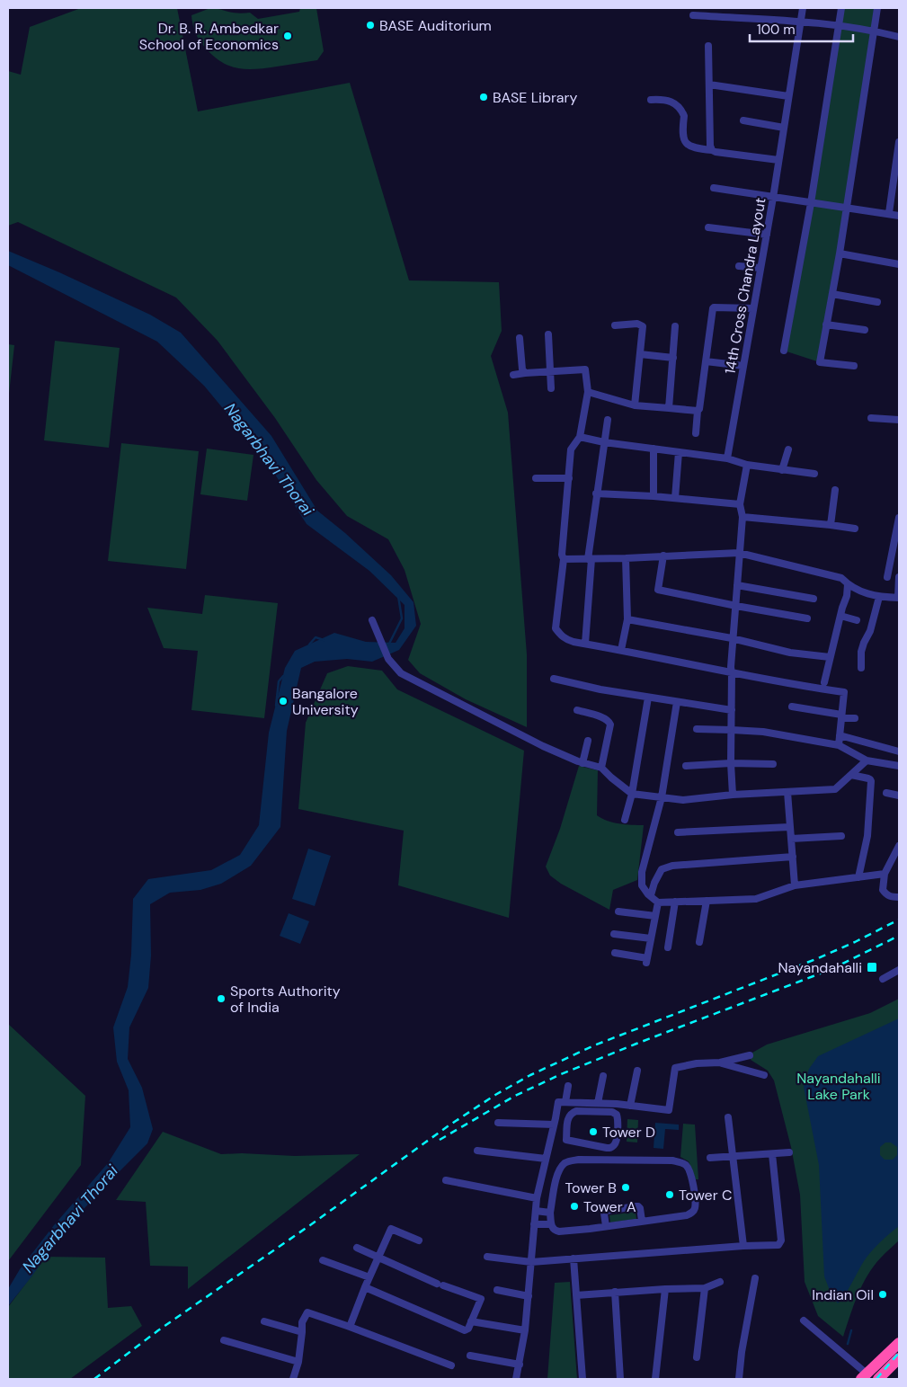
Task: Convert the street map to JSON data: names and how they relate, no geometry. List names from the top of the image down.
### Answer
{
  "streets": {
    "street": ["14th Cross Chandra Layout"]
  },
  "water": ["Nagarbhavi Thorai"],
  "parks": ["Nayandahalli Lake Park"],
  "places": {
    "other": [
      "BASE Auditorium",
      "Dr. B. R. Ambedkar School of Economics",
      "BASE Library",
      "Bangalore University",
      "Sports Authority of India",
      "Tower D",
      "Tower B",
      "Tower C",
      "Tower A",
      "Indian Oil"
    ],
    "transit": ["Nayandahalli"]
  },
  "scale_bar": "100 m"
}
